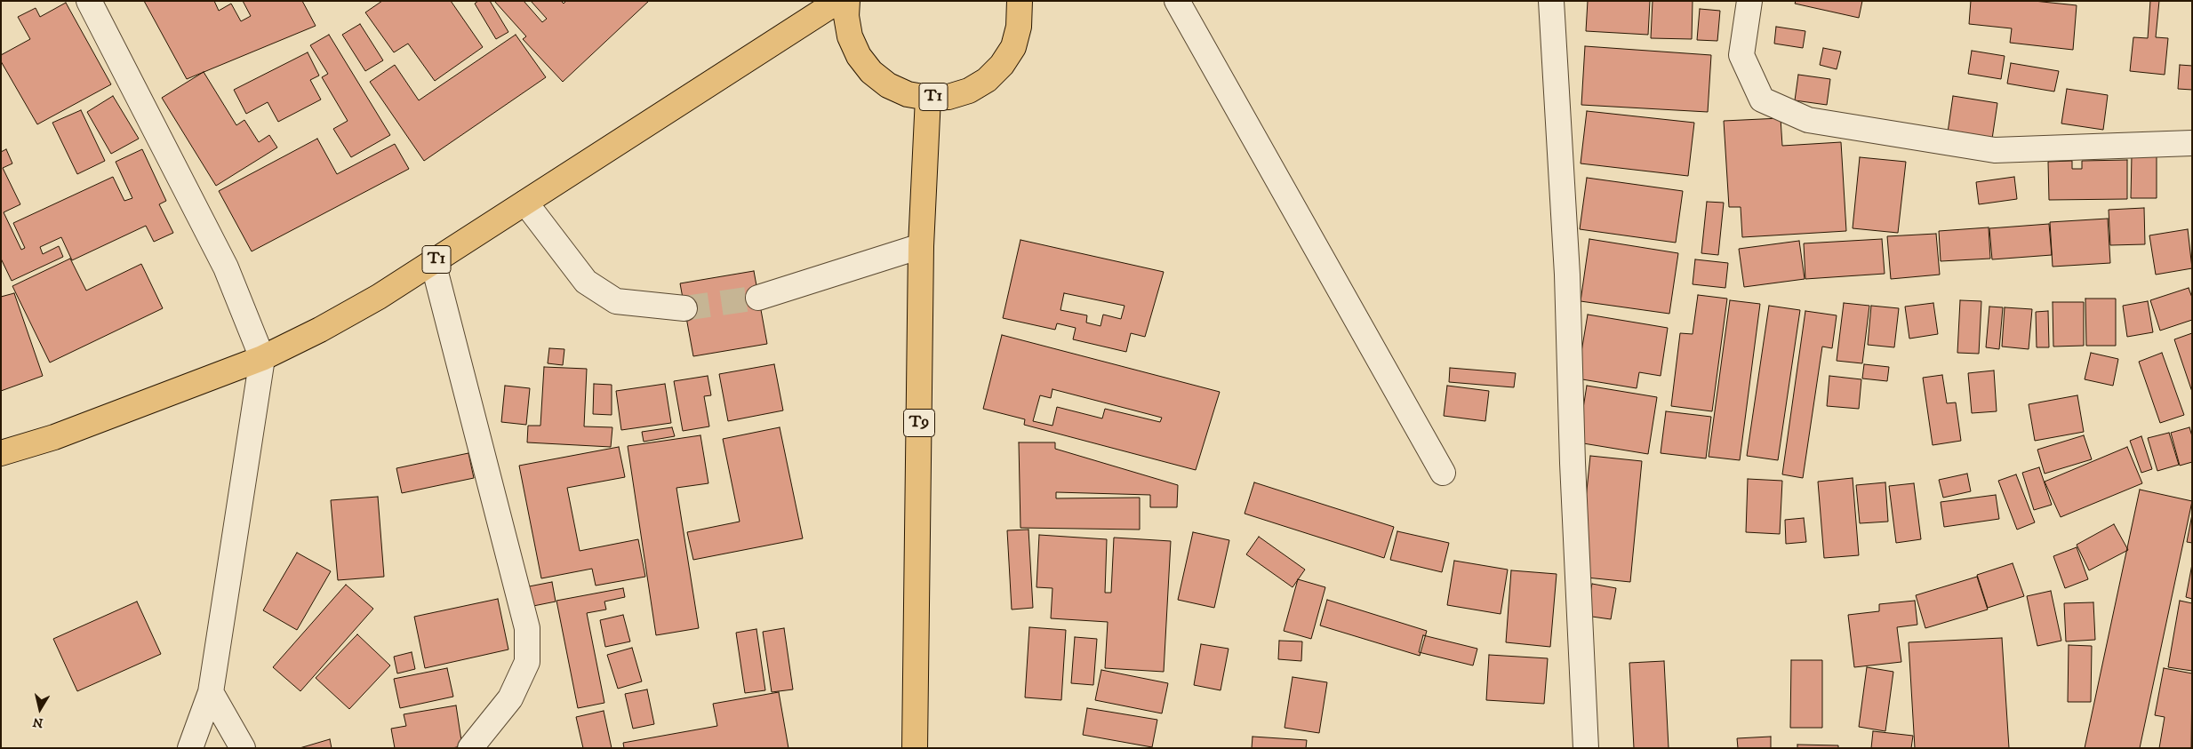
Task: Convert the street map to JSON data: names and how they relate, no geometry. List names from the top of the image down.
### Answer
{
  "streets": {
    "highway": ["T1", "T9"]
  },
  "crossings": [
    ["T1", "T9"]
  ],
  "north": "bottom"
}
